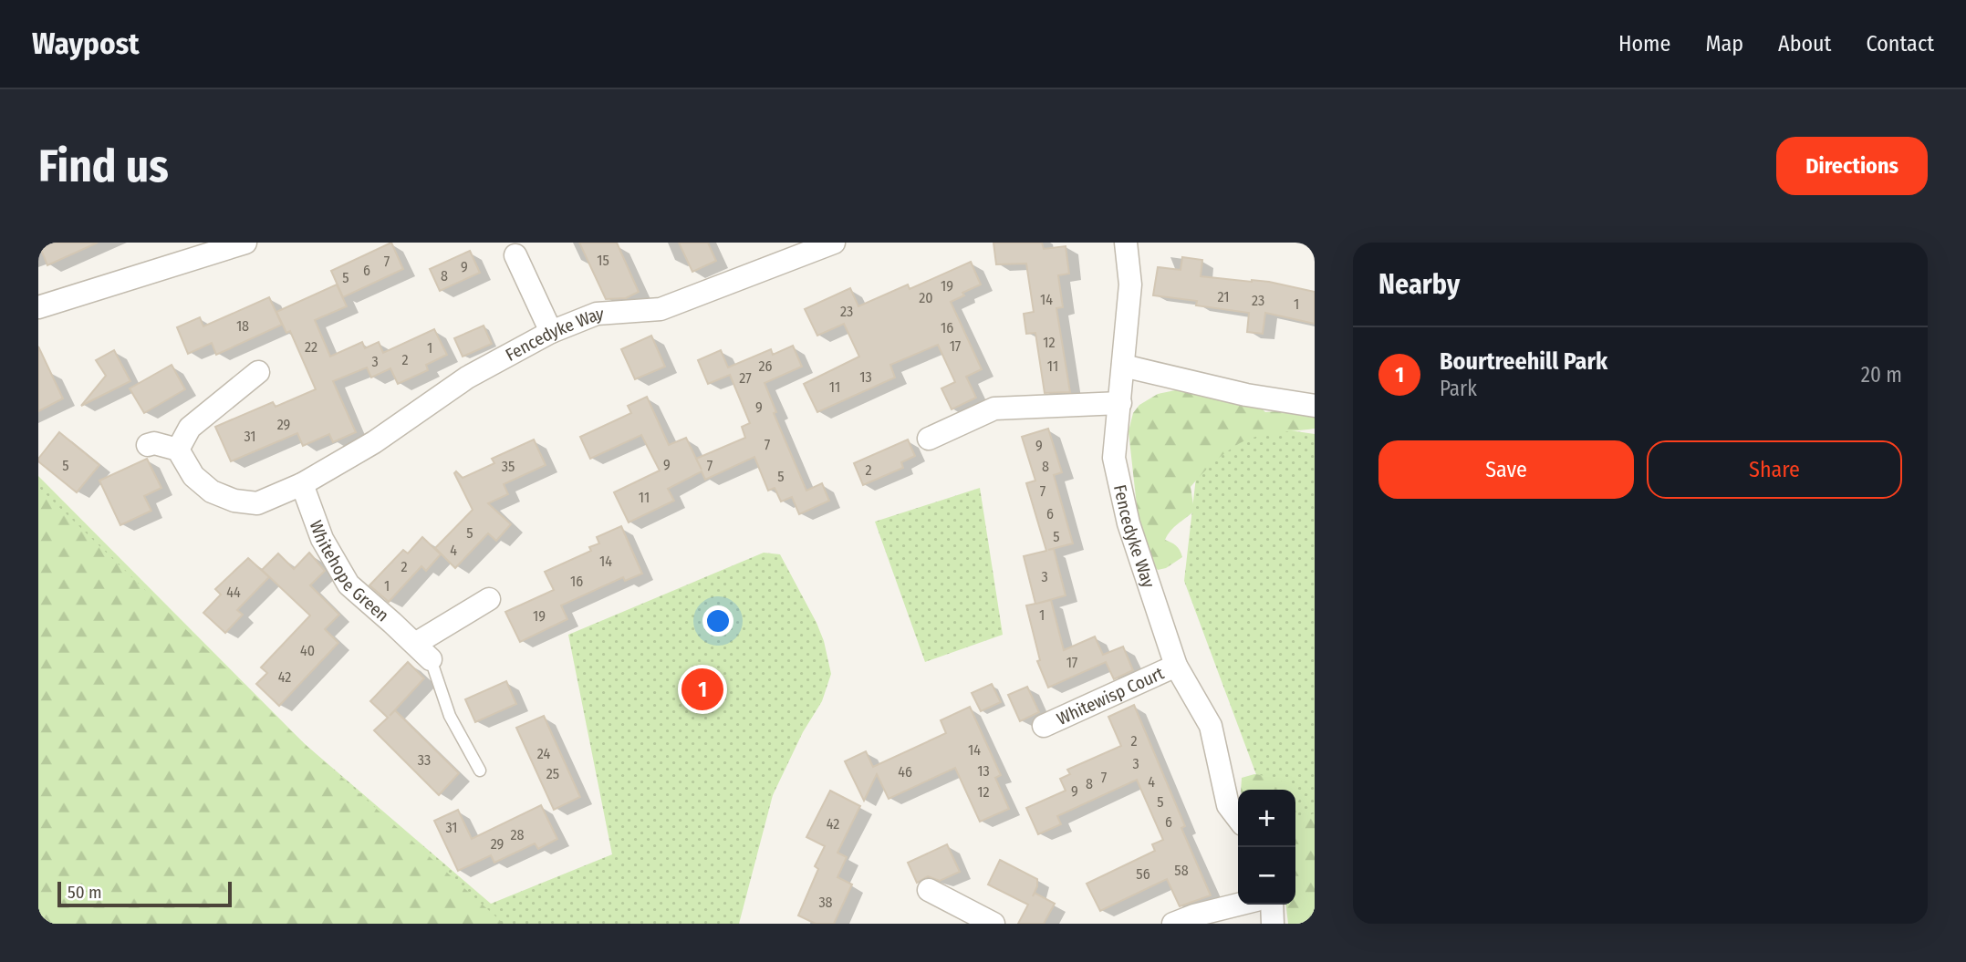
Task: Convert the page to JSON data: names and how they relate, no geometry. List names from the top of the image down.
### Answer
{
  "streets": {
    "street": ["Fencedyke Way", "Whitehope Green", "Whitewisp Court"]
  },
  "crossings": [
    ["Fencedyke Way", "Whitehope Green"],
    ["Fencedyke Way", "Whitewisp Court"]
  ],
  "house_numbers": [
    "15",
    "7",
    "9",
    "6",
    "8",
    "5",
    "19",
    "21",
    "20",
    "14",
    "23",
    "1",
    "23",
    "18",
    "16",
    "12",
    "17",
    "22",
    "1",
    "2",
    "3",
    "26",
    "11",
    "13",
    "27",
    "11",
    "9",
    "29",
    "31",
    "7",
    "9",
    "9",
    "5",
    "7",
    "35",
    "8",
    "2",
    "5",
    "7",
    "11",
    "6",
    "5",
    "5",
    "4",
    "14",
    "2",
    "3",
    "16",
    "1",
    "44",
    "1",
    "19",
    "40",
    "17",
    "42",
    "2",
    "14",
    "24",
    "33",
    "3",
    "13",
    "46",
    "25",
    "7",
    "4",
    "8",
    "9",
    "12",
    "5",
    "6",
    "42",
    "31",
    "28",
    "29",
    "58",
    "56",
    "38"
  ],
  "scale_bar": "50 m",
  "page": {
    "header": "Waypost",
    "nav": [
      "Home",
      "Map",
      "About",
      "Contact"
    ],
    "buttons": [
      "Directions",
      ["Save", "Share"]
    ],
    "title": "Find us",
    "heading": "Nearby",
    "list": [
      {
        "mark": "1",
        "name": "Bourtreehill Park",
        "note": "Park",
        "value": "20 m"
      }
    ],
    "pins": "1",
    "map_buttons": ["+", "−"],
    "scale": "50 m"
  }
}
